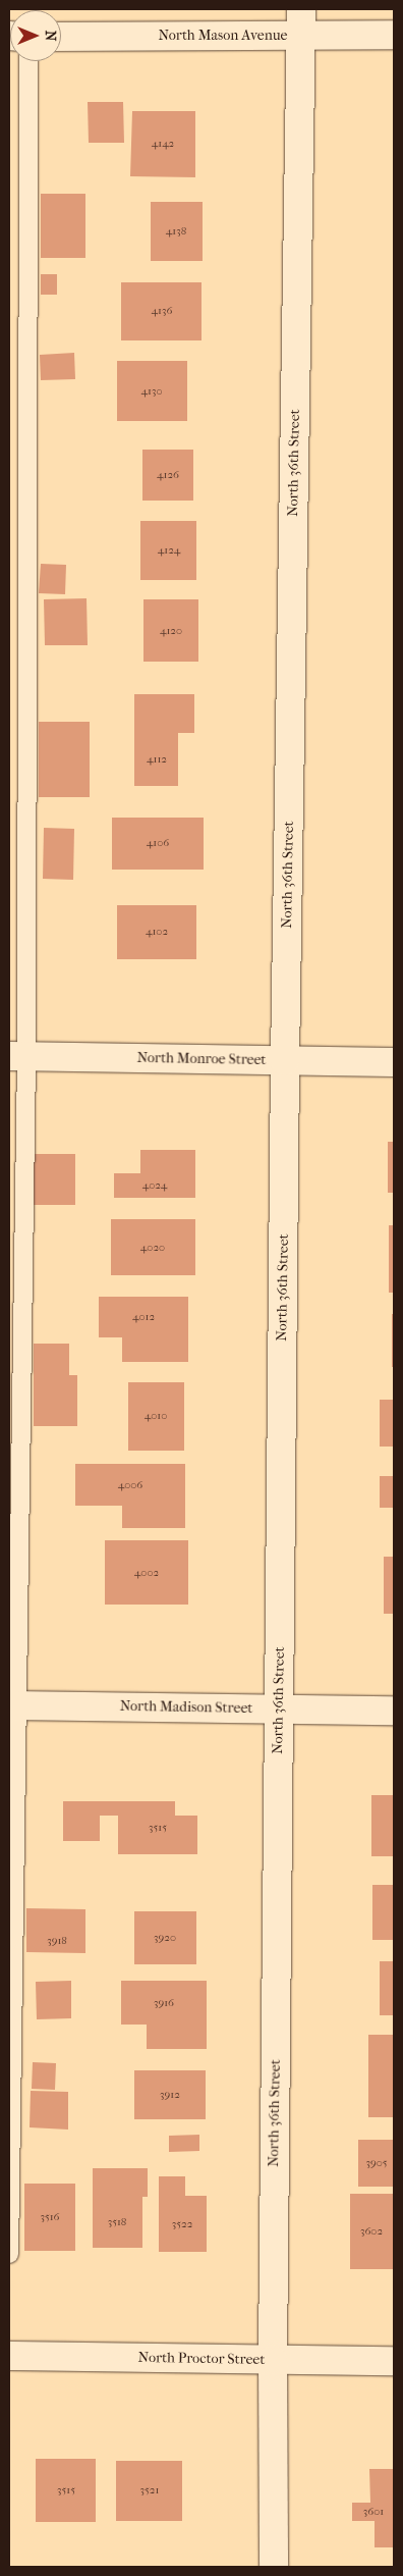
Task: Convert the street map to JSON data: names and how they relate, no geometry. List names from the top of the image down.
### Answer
{
  "streets": {
    "street": [
      "North Mason Avenue",
      "North 36th Street",
      "North Monroe Street",
      "North Madison Street",
      "North Proctor Street"
    ]
  },
  "crossings": [
    ["North Mason Avenue", "North 36th Street"],
    ["North 36th Street", "North Monroe Street"],
    ["North 36th Street", "North Madison Street"],
    ["North 36th Street", "North Proctor Street"]
  ],
  "house_numbers": [
    "4142",
    "4138",
    "4136",
    "4130",
    "4126",
    "4124",
    "4120",
    "4112",
    "4106",
    "4102",
    "4024",
    "4020",
    "4012",
    "4010",
    "4006",
    "4002",
    "3515",
    "3920",
    "3918",
    "3916",
    "3912",
    "3905",
    "3516",
    "3518",
    "3522",
    "3602",
    "3515",
    "3521",
    "3601"
  ],
  "north": "right"
}
